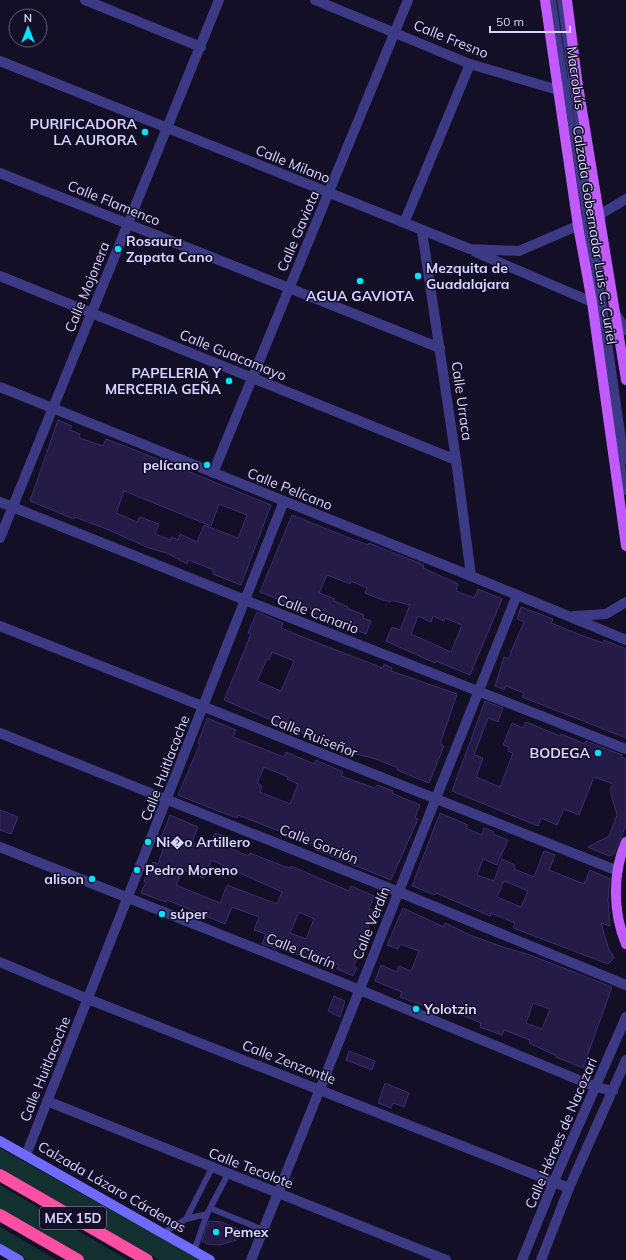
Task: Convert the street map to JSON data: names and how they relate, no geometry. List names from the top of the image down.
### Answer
{
  "streets": {
    "highway": ["MEX 15D"],
    "main road": ["Calzada Gobernador Luis C. Curiel", "Calzada Lázaro Cárdenas"],
    "street": [
      "Calle Fresno",
      "Calle Milano",
      "Calle Flamenco",
      "Calle Gaviota",
      "Calle Mojonera",
      "Calle Guacamayo",
      "Calle Urraca",
      "Calle Pelícano",
      "Calle Canario",
      "Calle Ruiseñor",
      "Calle Huitlacoche",
      "Calle Gorrión",
      "Calle Verdín",
      "Calle Clarín",
      "Calle Zenzontle",
      "Calle Héroes de Nacozari",
      "Calle Tecolote"
    ],
    "lane": ["Macrobús"]
  },
  "crossings": [
    ["Calle Fresno", "Macrobús"],
    ["Calle Fresno", "Calle Gaviota"],
    ["Calle Fresno", "Calzada Gobernador Luis C. Curiel"],
    ["Macrobús", "Calzada Gobernador Luis C. Curiel"],
    ["Calle Milano", "Calle Gaviota"],
    ["Calle Milano", "Calzada Gobernador Luis C. Curiel"],
    ["Calle Milano", "Calle Mojonera"],
    ["Calle Milano", "Calle Urraca"],
    ["Calle Flamenco", "Calle Gaviota"],
    ["Calle Flamenco", "Calle Mojonera"],
    ["Calle Flamenco", "Calle Urraca"],
    ["Calle Gaviota", "Calle Guacamayo"],
    ["Calle Gaviota", "Calle Pelícano"],
    ["Calle Mojonera", "Calle Guacamayo"],
    ["Calle Mojonera", "Calle Pelícano"],
    ["Calle Mojonera", "Calle Canario"],
    ["Calle Guacamayo", "Calle Urraca"],
    ["Calle Urraca", "Calle Pelícano"],
    ["Calle Pelícano", "Calle Huitlacoche"],
    ["Calle Pelícano", "Calle Verdín"],
    ["Calle Canario", "Calle Huitlacoche"],
    ["Calle Canario", "Calle Verdín"],
    ["Calle Ruiseñor", "Calle Huitlacoche"],
    ["Calle Ruiseñor", "Calle Verdín"],
    ["Calle Huitlacoche", "Calle Gorrión"],
    ["Calle Huitlacoche", "Calle Clarín"],
    ["Calle Huitlacoche", "Calle Zenzontle"],
    ["Calle Huitlacoche", "Calle Tecolote"],
    ["Calle Huitlacoche", "Calzada Lázaro Cárdenas"],
    ["Calle Gorrión", "Calle Verdín"],
    ["Calle Verdín", "Calle Clarín"],
    ["Calle Verdín", "Calle Zenzontle"],
    ["Calle Verdín", "Calle Tecolote"],
    ["Calle Clarín", "Calle Héroes de Nacozari"],
    ["Calle Zenzontle", "Calle Héroes de Nacozari"]
  ],
  "places": [
    "PURIFICADORA LA AURORA",
    "Rosaura Zapata Cano",
    "Mezquita de Guadalajara",
    "AGUA GAVIOTA",
    "PAPELERIA Y MERCERIA GEÑA",
    "pelícano",
    "BODEGA",
    "Ni�o Artillero",
    "Pedro Moreno",
    "alison",
    "súper",
    "Yolotzin",
    "Pemex"
  ],
  "scale_bar": "50 m",
  "north": "top"
}
